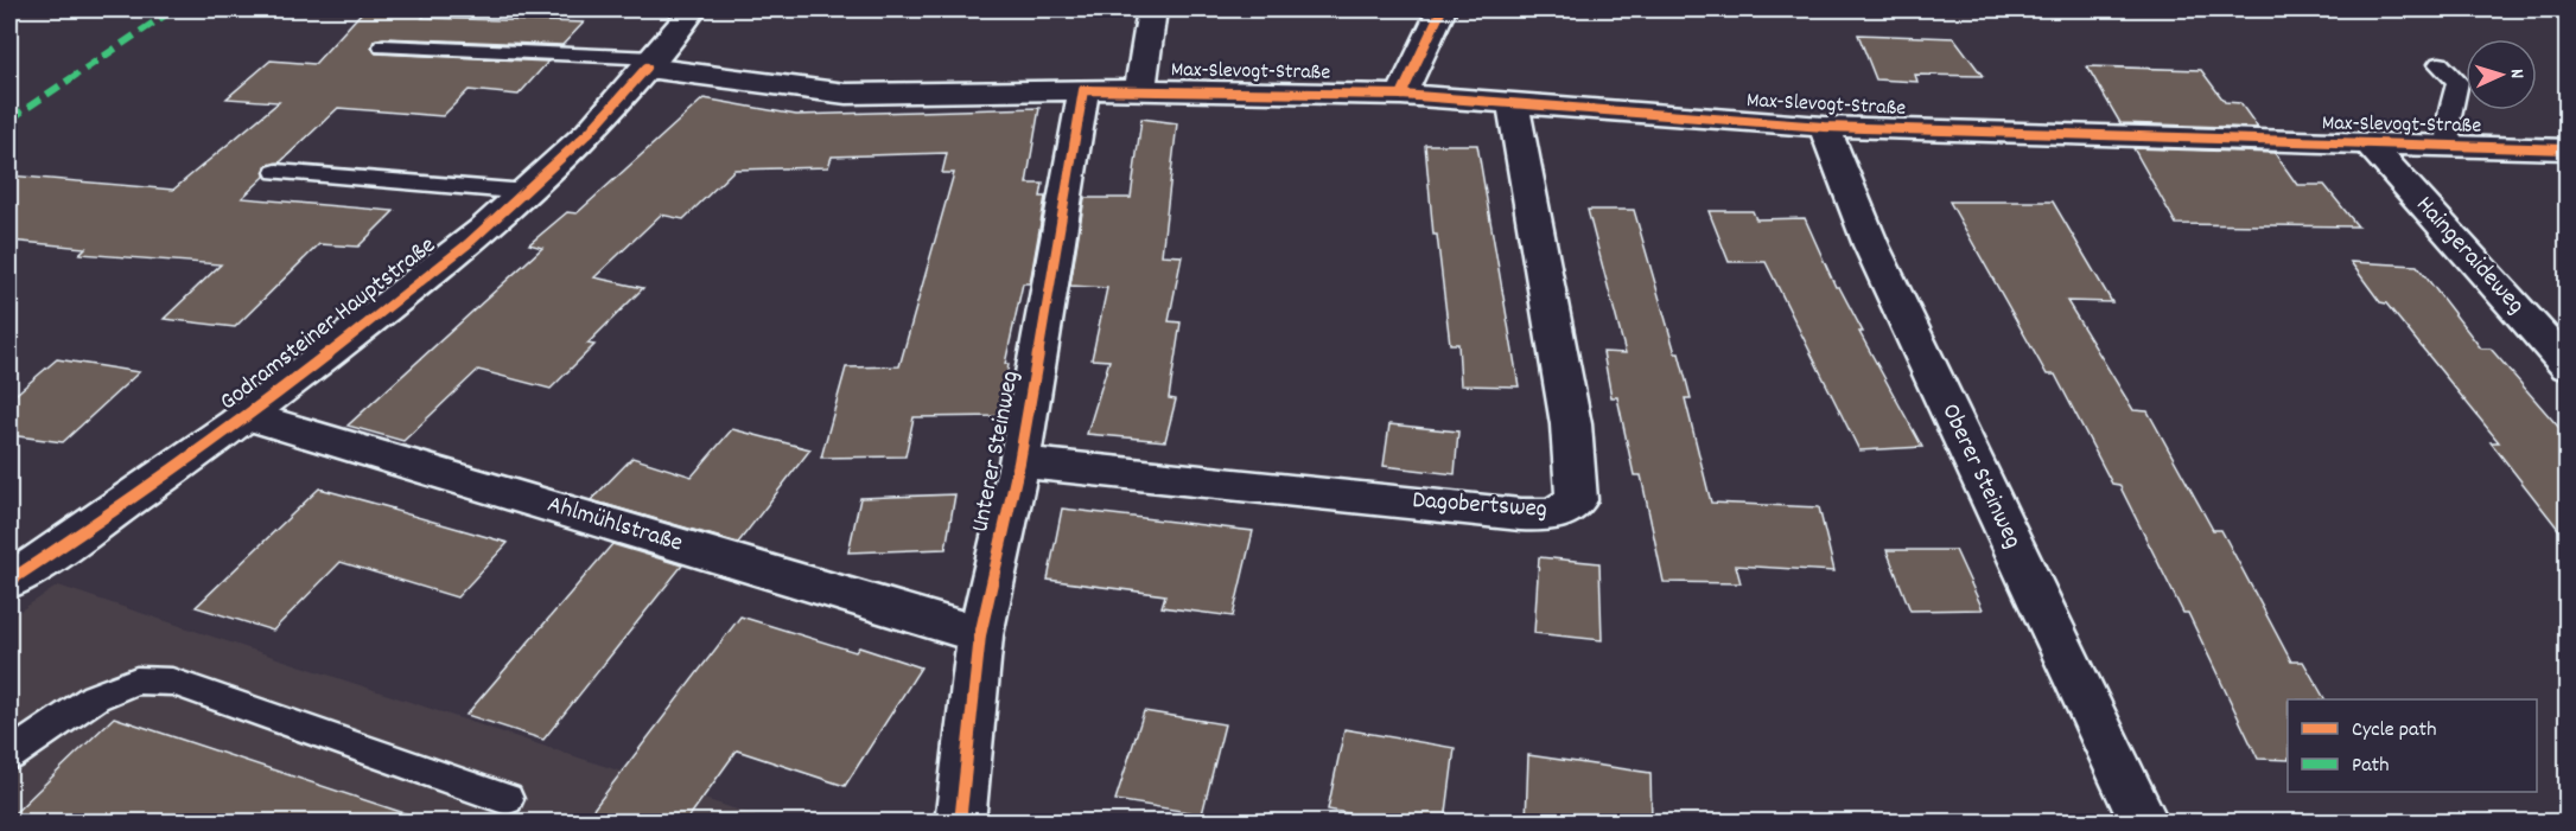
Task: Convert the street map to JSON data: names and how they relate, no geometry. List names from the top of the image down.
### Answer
{
  "streets": {
    "street": [
      "Max-Slevogt-Straße",
      "Haingeraideweg",
      "Godramsteiner Hauptstraße",
      "Unterer Steinweg",
      "Oberer Steinweg",
      "Dagobertsweg",
      "Ahlmühlstraße"
    ]
  },
  "crossings": [
    ["Max-Slevogt-Straße", "Haingeraideweg"],
    ["Max-Slevogt-Straße", "Godramsteiner Hauptstraße"],
    ["Max-Slevogt-Straße", "Unterer Steinweg"],
    ["Max-Slevogt-Straße", "Oberer Steinweg"],
    ["Max-Slevogt-Straße", "Dagobertsweg"],
    ["Godramsteiner Hauptstraße", "Ahlmühlstraße"],
    ["Unterer Steinweg", "Dagobertsweg"],
    ["Unterer Steinweg", "Ahlmühlstraße"]
  ],
  "legend": ["Cycle path", "Path"],
  "north": "right"
}
